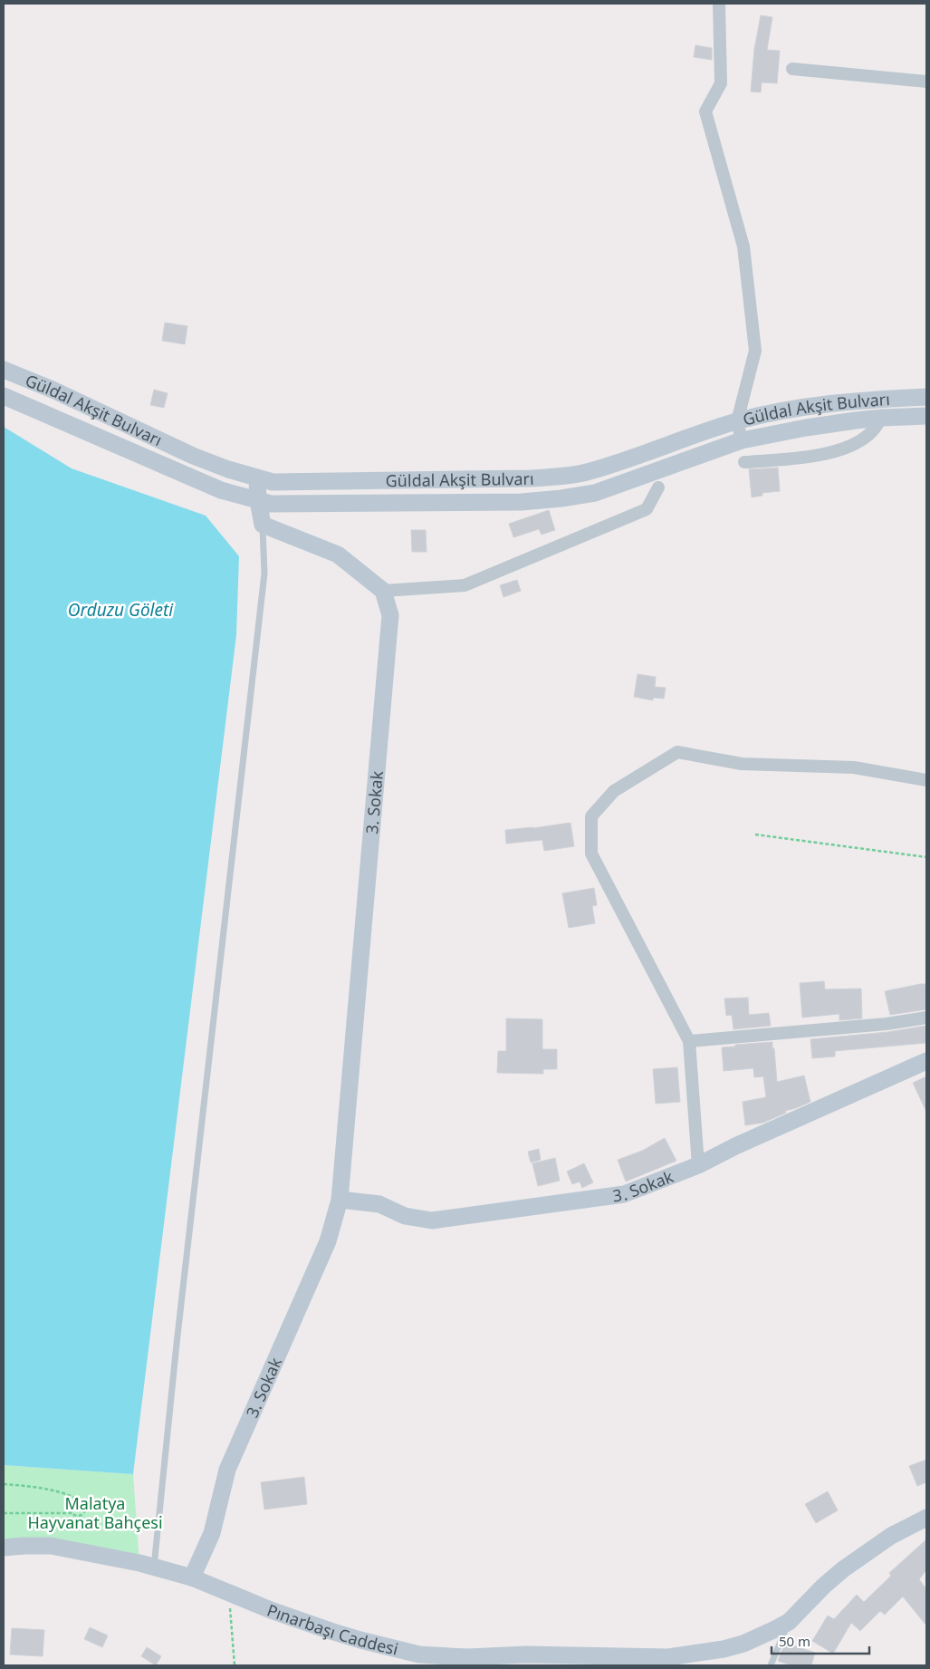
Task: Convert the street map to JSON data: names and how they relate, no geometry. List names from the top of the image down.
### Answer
{
  "streets": {
    "street": ["Güldal Akşit Bulvarı", "3. Sokak", "Pınarbaşı Caddesi"]
  },
  "crossings": [
    ["3. Sokak", "Pınarbaşı Caddesi"]
  ],
  "water": ["Orduzu Göleti"],
  "parks": ["Malatya Hayvanat Bahçesi"],
  "scale_bar": "50 m"
}
